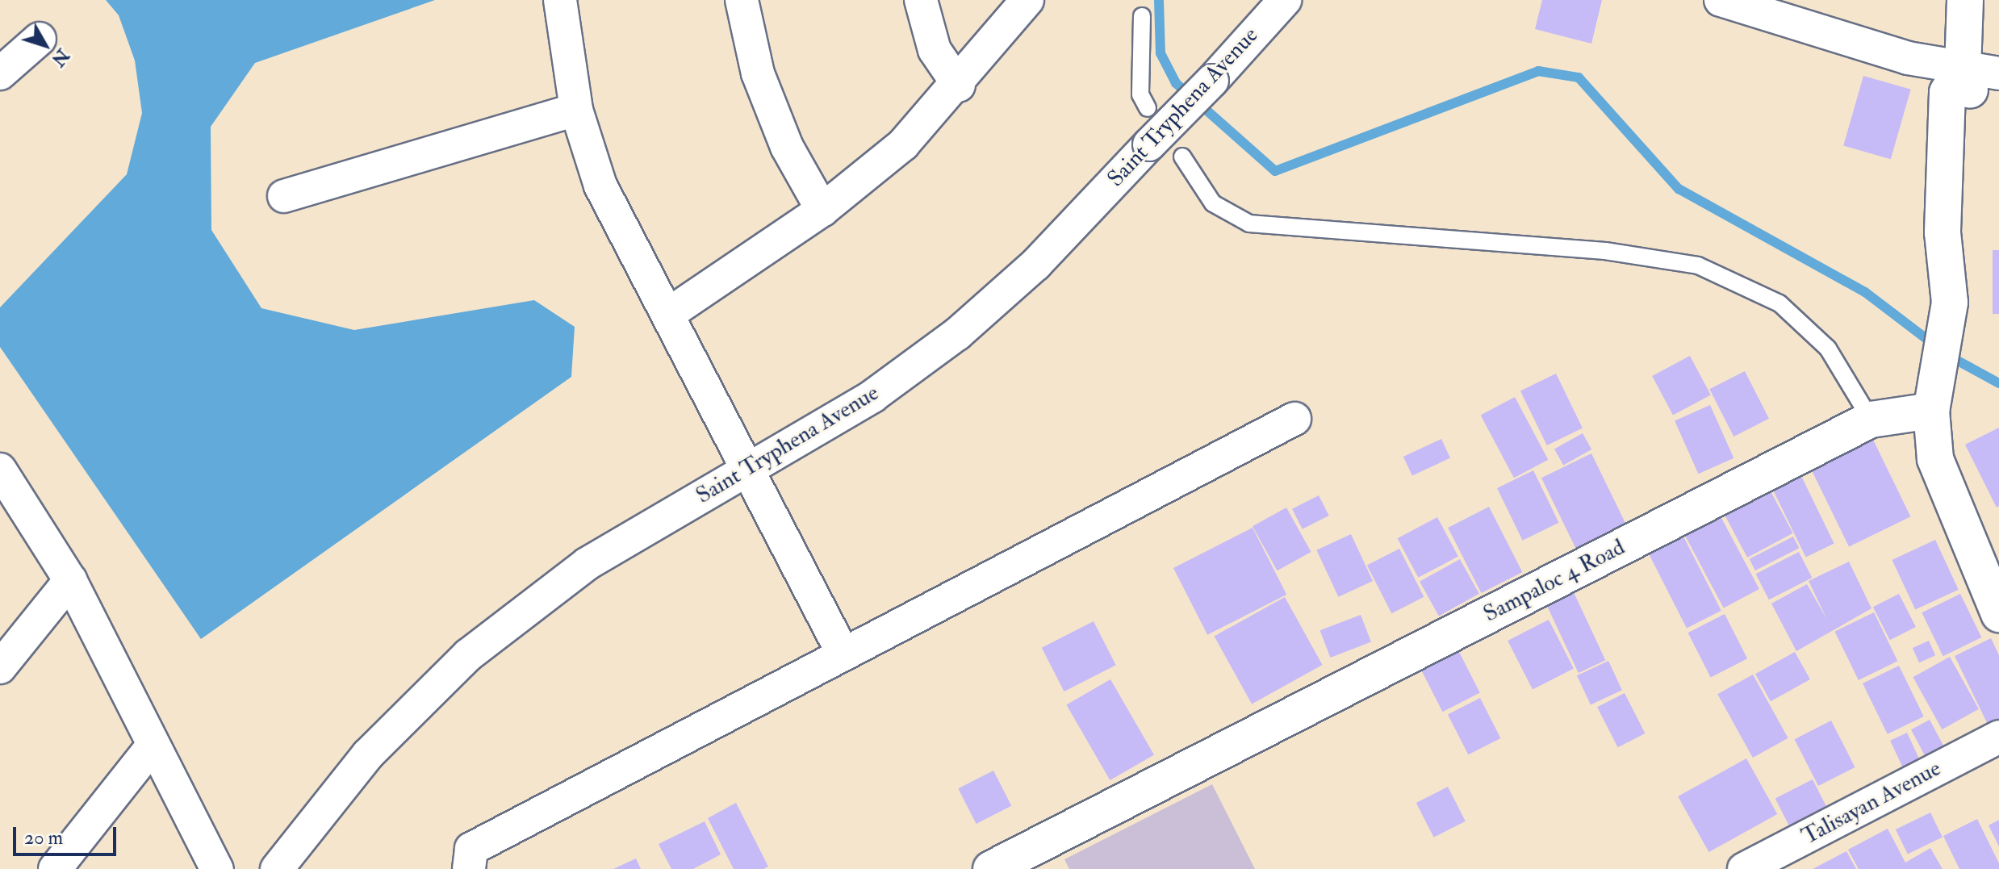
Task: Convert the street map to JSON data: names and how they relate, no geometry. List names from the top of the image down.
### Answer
{
  "streets": {
    "street": ["Saint Tryphena Avenue", "Sampaloc 4 Road", "Talisayan Avenue"]
  },
  "scale_bar": "20 m",
  "north": "bottom right"
}
